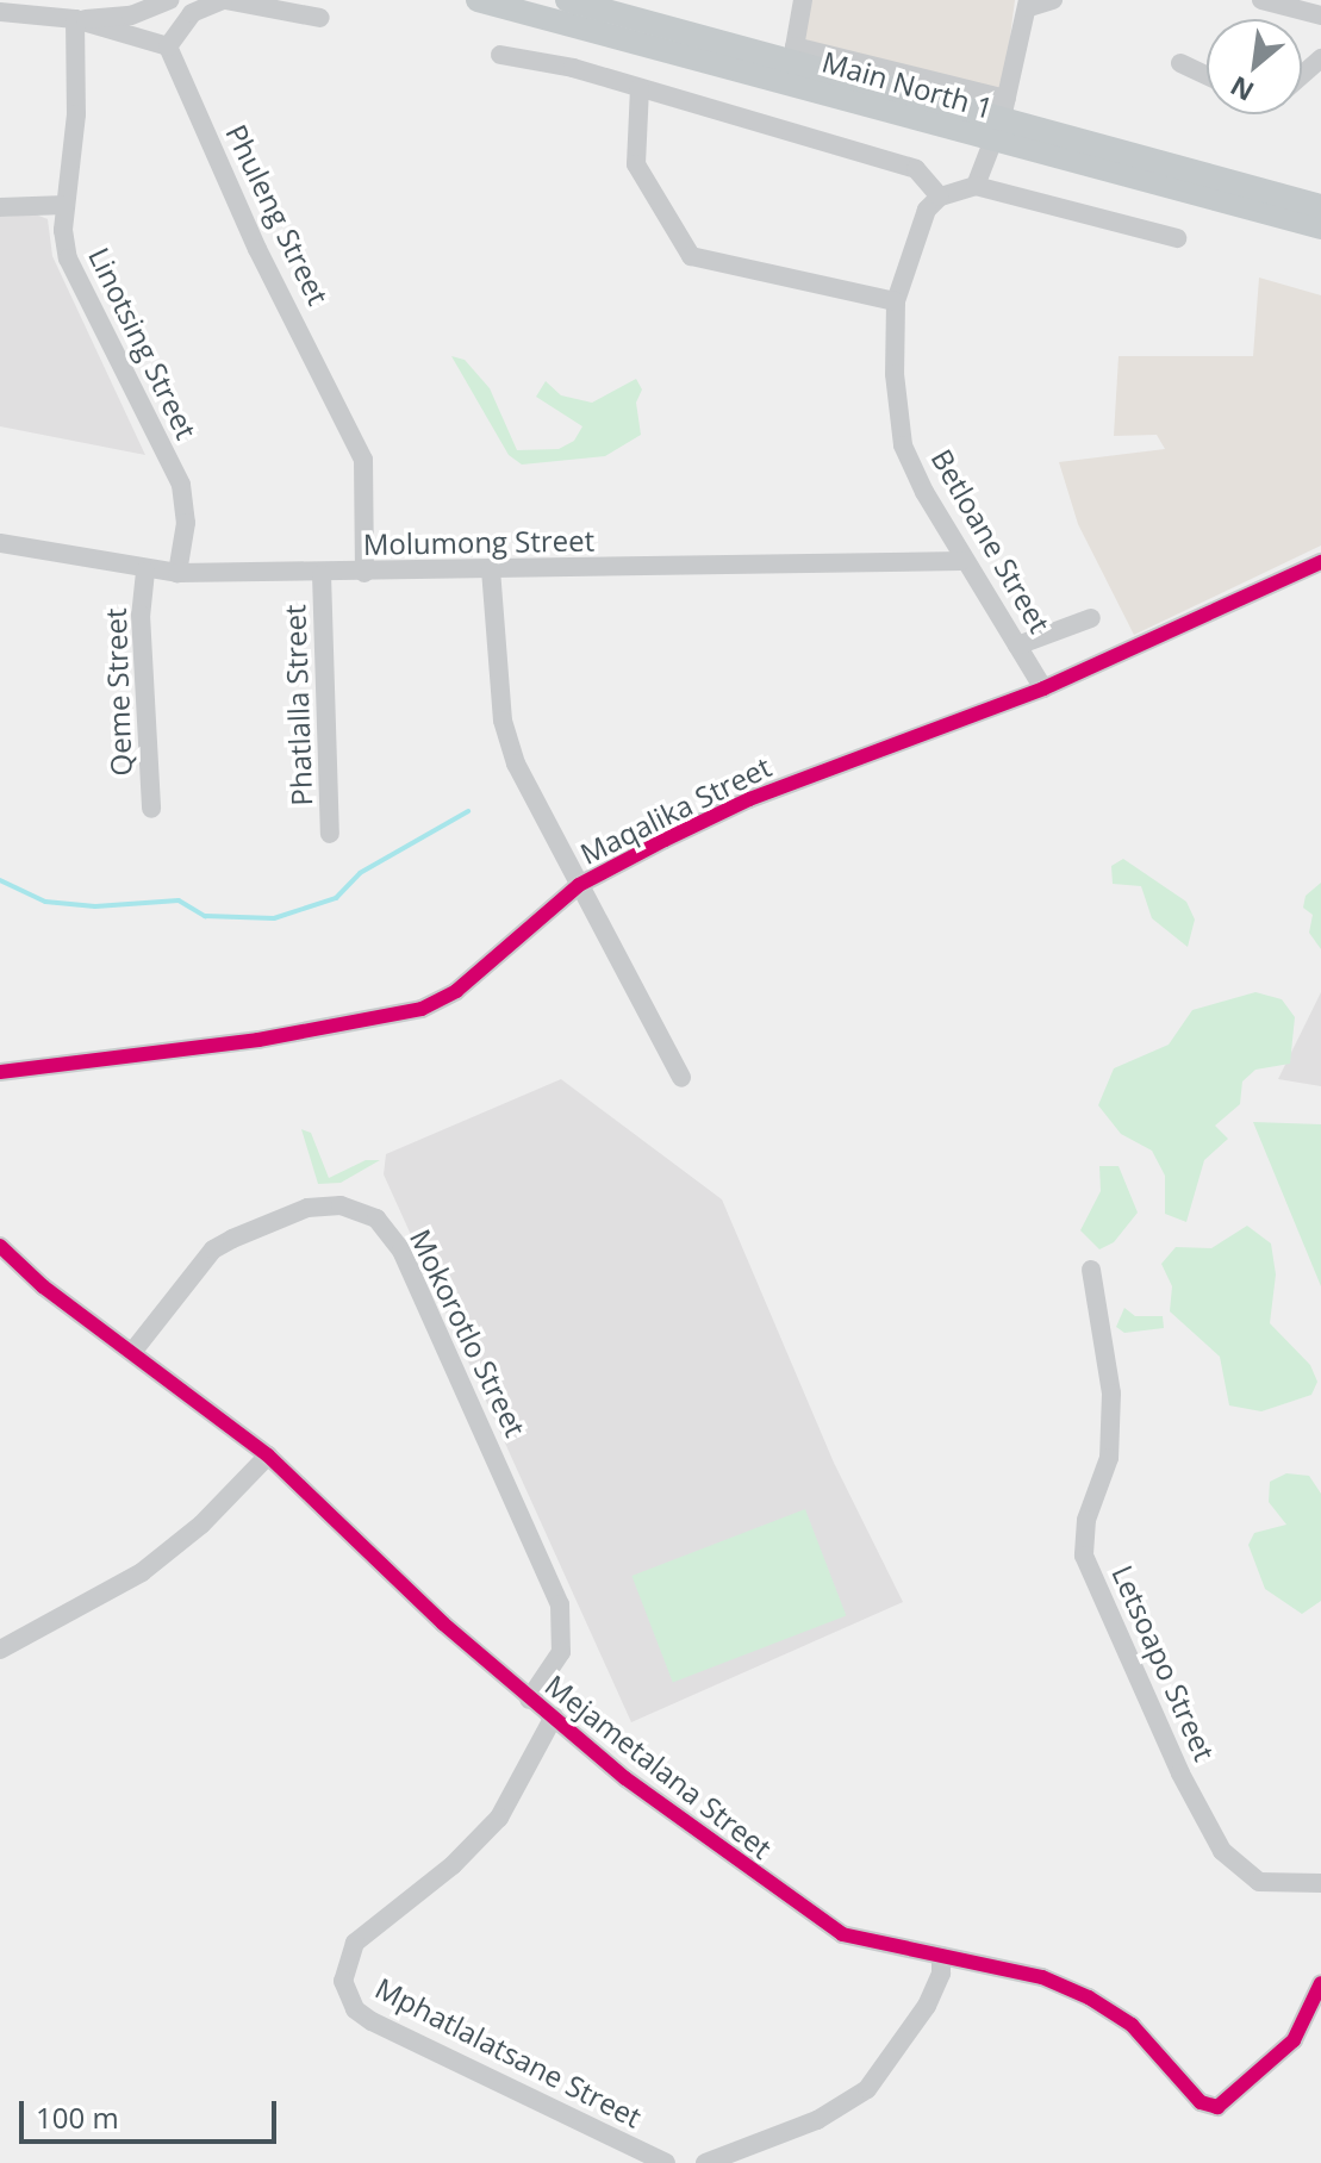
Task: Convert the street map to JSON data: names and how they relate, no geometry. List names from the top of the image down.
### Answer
{
  "streets": {
    "main road": ["Main North 1"],
    "street": [
      "Phuleng Street",
      "Linotsing Street",
      "Betloane Street",
      "Molumong Street",
      "Qeme Street",
      "Phatlalla Street",
      "Maqalika Street",
      "Mokorotlo Street",
      "Letsoapo Street",
      "Mejametalana Street",
      "Mphatlalatsane Street"
    ]
  },
  "crossings": [
    ["Phuleng Street", "Molumong Street"],
    ["Linotsing Street", "Molumong Street"],
    ["Betloane Street", "Molumong Street"],
    ["Betloane Street", "Maqalika Street"],
    ["Molumong Street", "Qeme Street"],
    ["Molumong Street", "Phatlalla Street"],
    ["Mokorotlo Street", "Mejametalana Street"],
    ["Mejametalana Street", "Mphatlalatsane Street"]
  ],
  "scale_bar": "100 m",
  "north": "bottom left"
}
